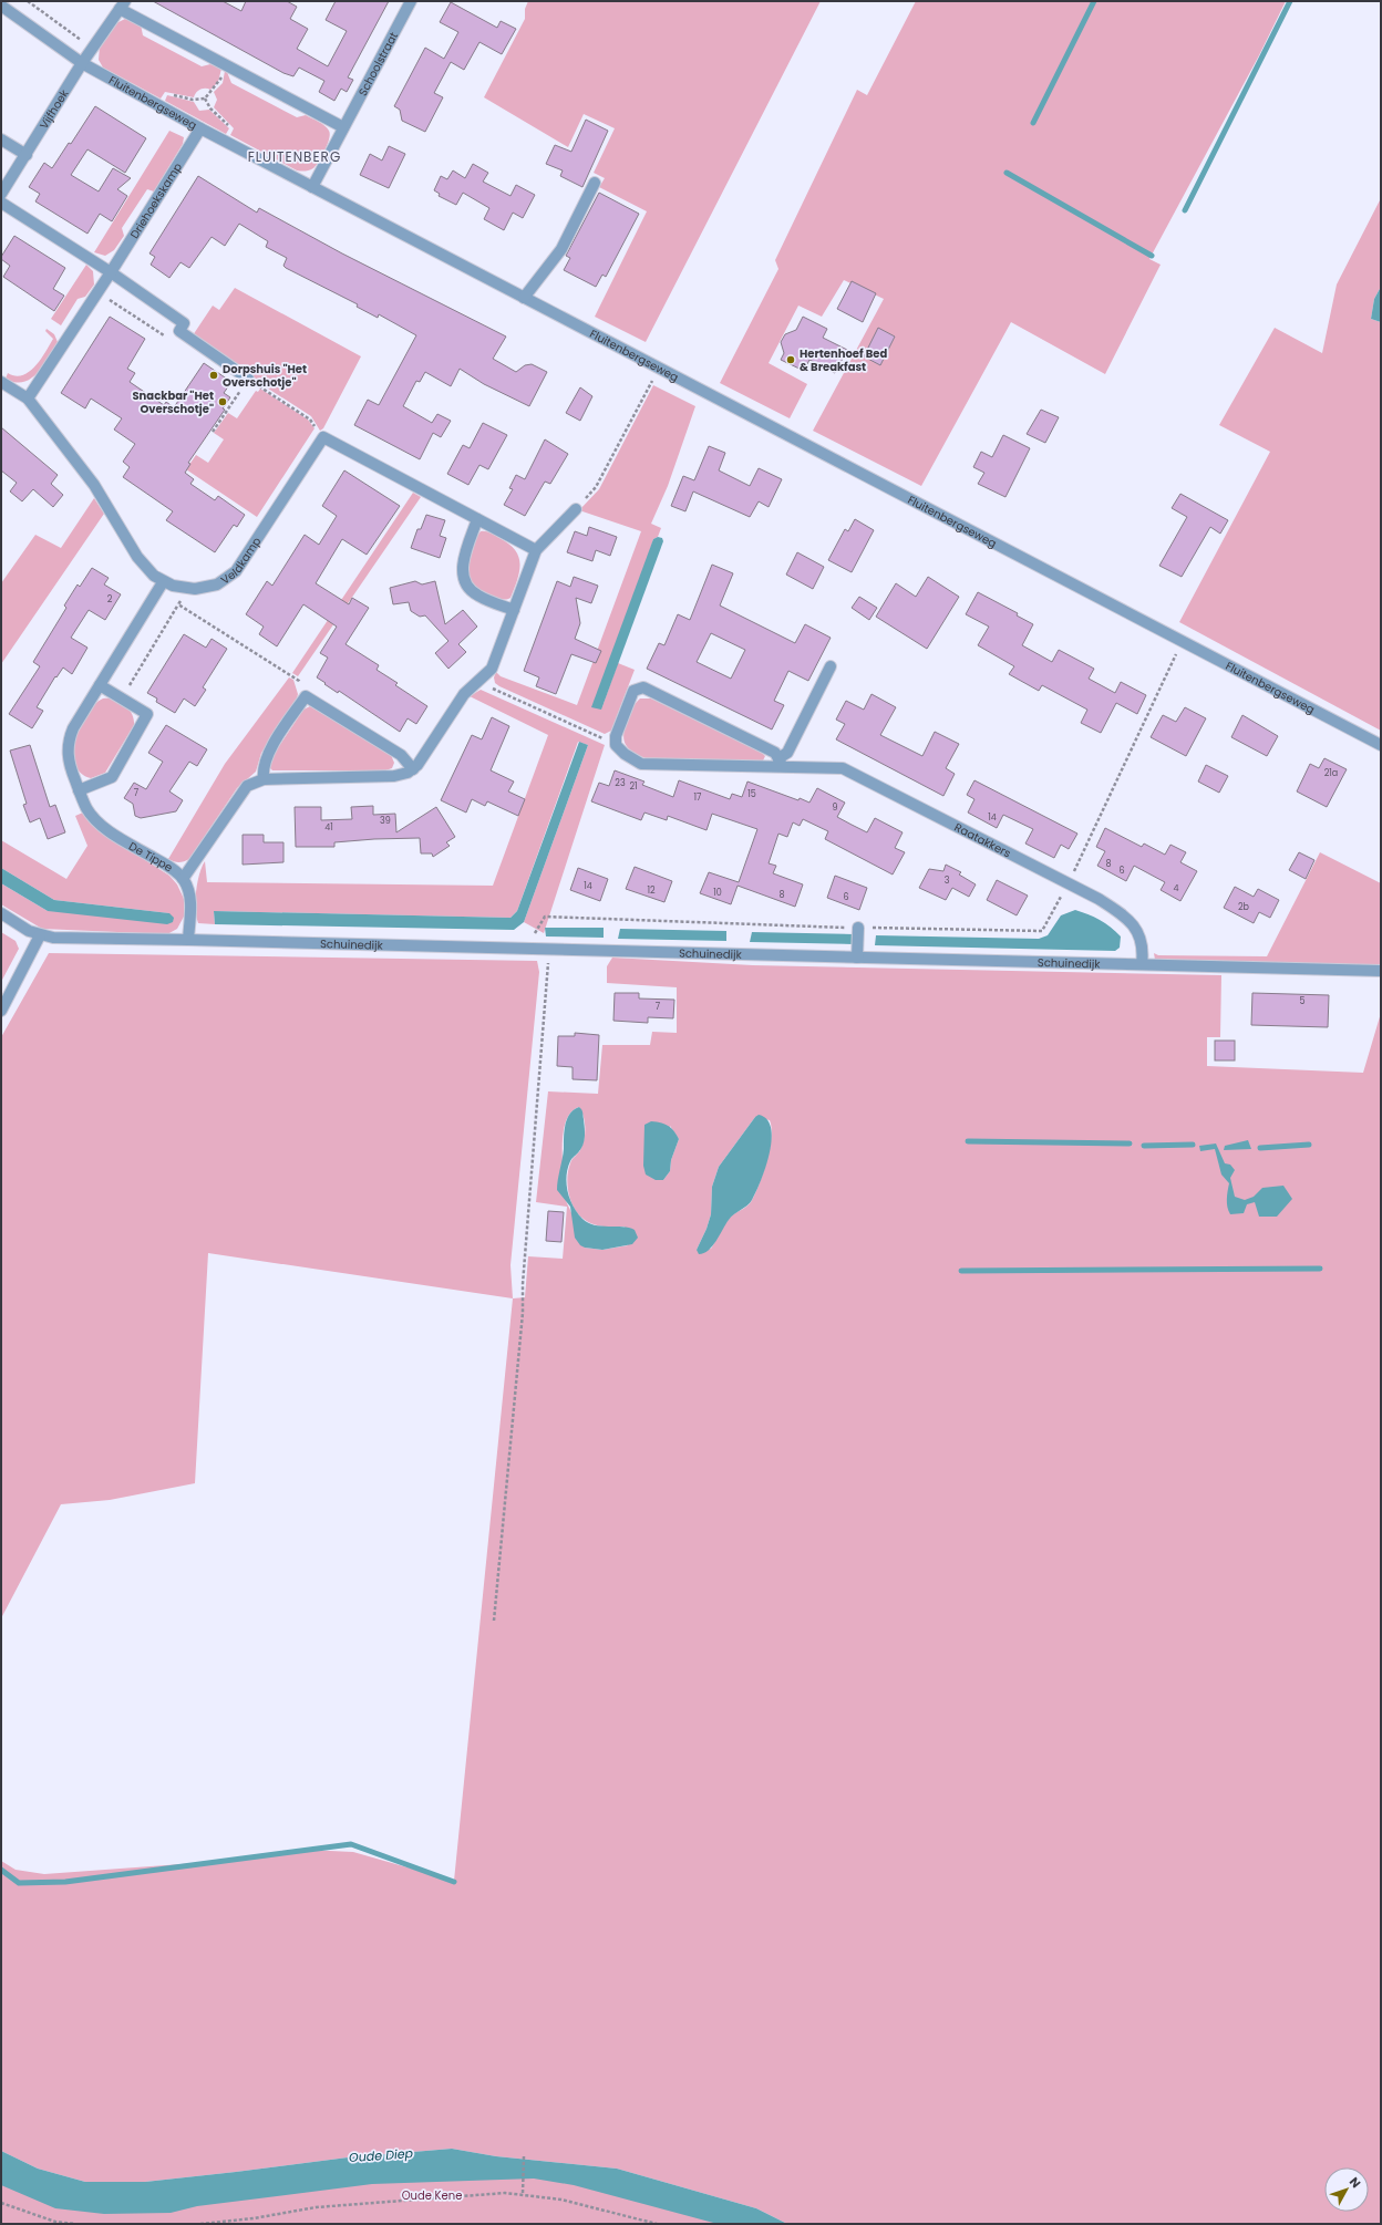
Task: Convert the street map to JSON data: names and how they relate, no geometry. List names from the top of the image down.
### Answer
{
  "streets": {
    "street": [
      "Schoolstraat",
      "Fluitenbergseweg",
      "Vijfhoek",
      "Driehoekskamp",
      "Veldkamp",
      "Raatakkers",
      "De Tippe",
      "Schuinedijk"
    ]
  },
  "crossings": [
    ["Fluitenbergseweg", "Vijfhoek"],
    ["Fluitenbergseweg", "Driehoekskamp"],
    ["Driehoekskamp", "Veldkamp"],
    ["Veldkamp", "De Tippe"],
    ["Raatakkers", "Schuinedijk"],
    ["De Tippe", "Schuinedijk"]
  ],
  "districts": ["FLUITENBERG"],
  "water": ["Oude Diep"],
  "parks": ["Oude Kene"],
  "places": ["Hertenhoef Bed & Breakfast", "Dorpshuis \"Het Overschotje\"", "Snackbar \"Het Overschotje\""],
  "house_numbers": [
    "2",
    "21a",
    "23",
    "21",
    "7",
    "15",
    "17",
    "9",
    "14",
    "39",
    "41",
    "8",
    "6",
    "3",
    "14",
    "4",
    "12",
    "10",
    "8",
    "6",
    "2b",
    "5",
    "7"
  ],
  "north": "top right"
}
